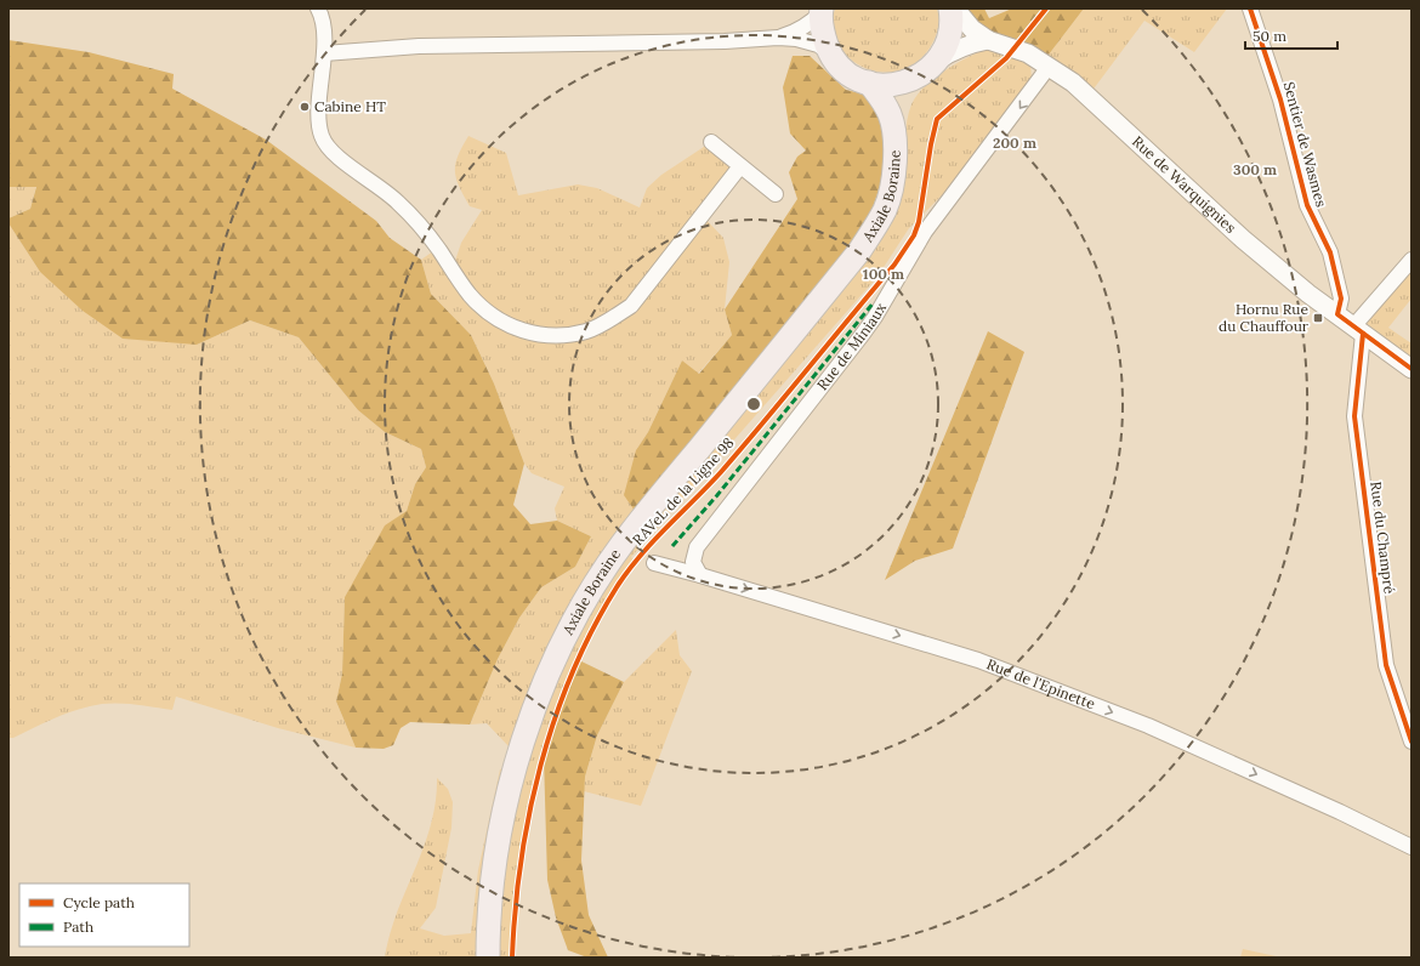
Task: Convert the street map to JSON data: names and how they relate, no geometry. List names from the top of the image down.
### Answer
{
  "streets": {
    "main road": ["Axiale Boraine"],
    "street": [
      "Sentier de Wasmes",
      "Rue de Warquignies",
      "Rue de Miniaux",
      "Rue du Champré",
      "Rue de l'Epinette"
    ],
    "cycle path": ["RAVeL de la Ligne 98"]
  },
  "crossings": [
    ["Sentier de Wasmes", "Rue de Warquignies"],
    ["Rue de Warquignies", "Rue de Miniaux"],
    ["Rue de Warquignies", "Rue du Champré"],
    ["Rue de Miniaux", "Rue de l'Epinette"]
  ],
  "one_way": ["Rue de Miniaux", "Rue de l'Epinette"],
  "places": {
    "other": ["Cabine HT"],
    "transit": ["Hornu Rue du Chauffour"]
  },
  "legend": ["Cycle path", "Path"],
  "scale_bar": "50 m",
  "rings": ["200 m", "300 m", "100 m"]
}
